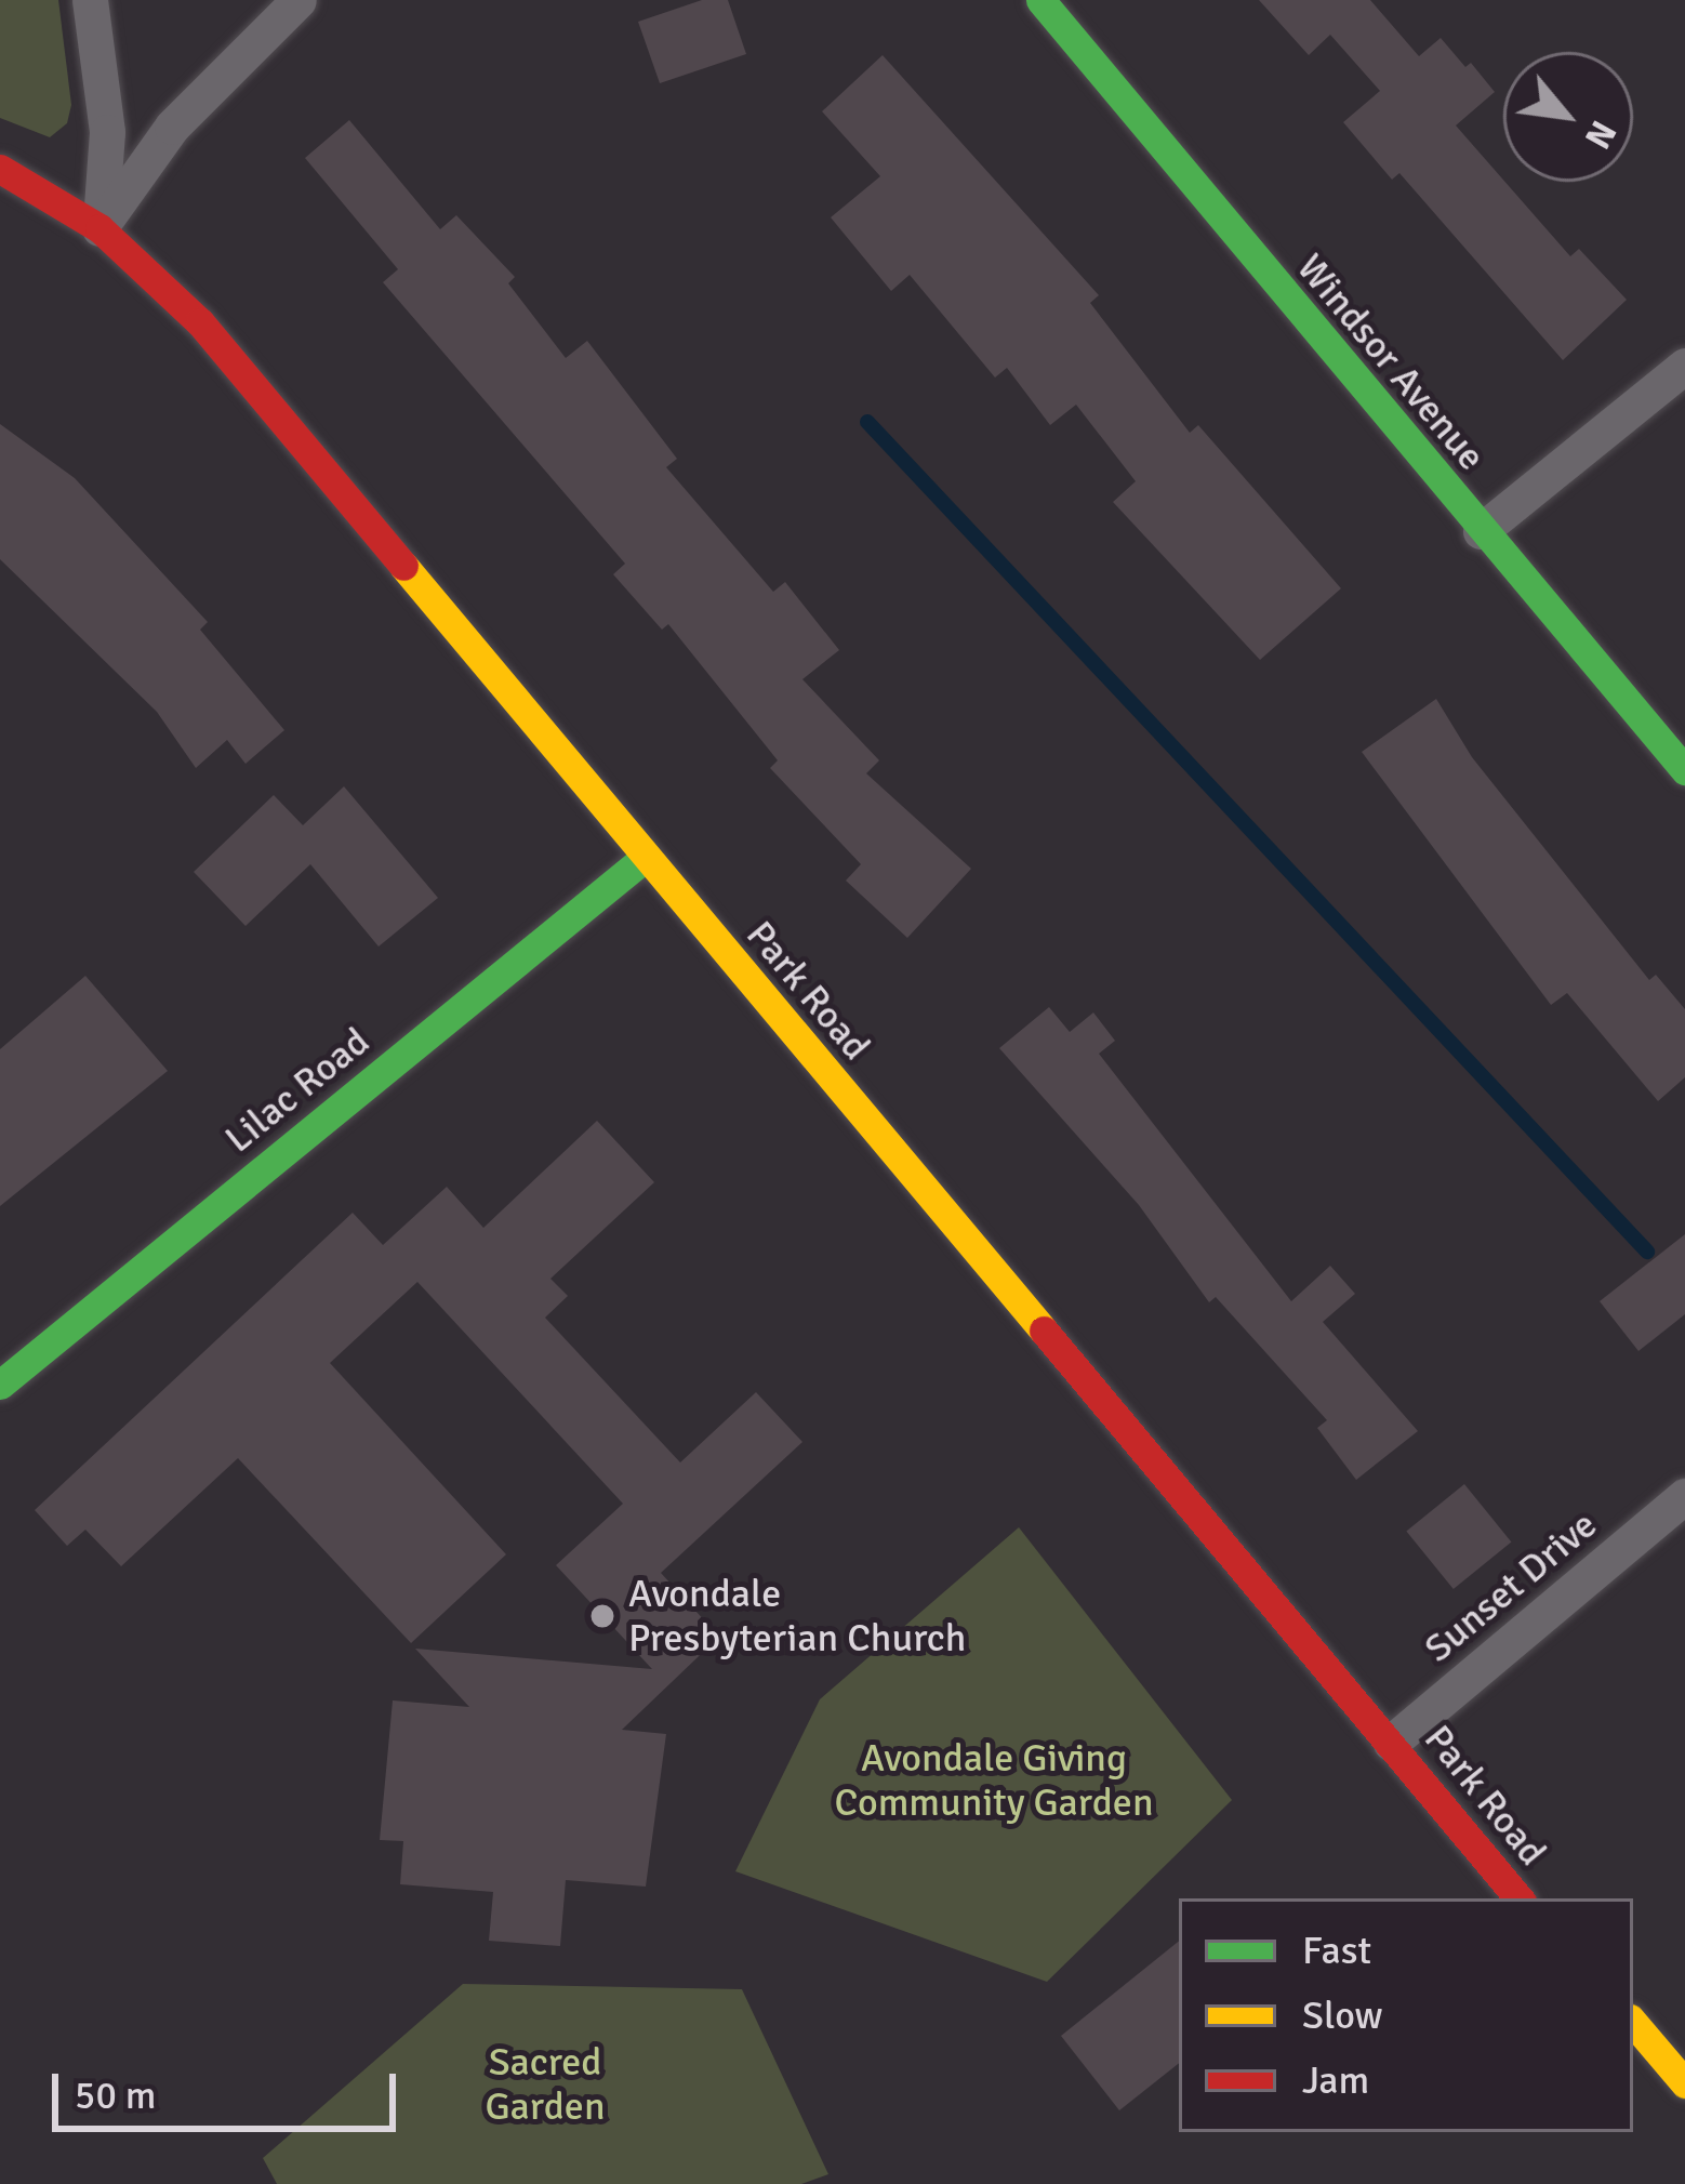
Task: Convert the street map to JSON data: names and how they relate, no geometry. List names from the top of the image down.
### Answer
{
  "streets": {
    "main road": ["Windsor Avenue", "Park Road", "Lilac Road"],
    "street": ["Sunset Drive"]
  },
  "crossings": [
    ["Park Road", "Lilac Road"],
    ["Park Road", "Sunset Drive"]
  ],
  "parks": ["Avondale Giving Community Garden", "Sacred Garden"],
  "places": ["Avondale Presbyterian Church"],
  "legend": ["Fast", "Slow", "Jam"],
  "scale_bar": "50 m",
  "north": "bottom right"
}
